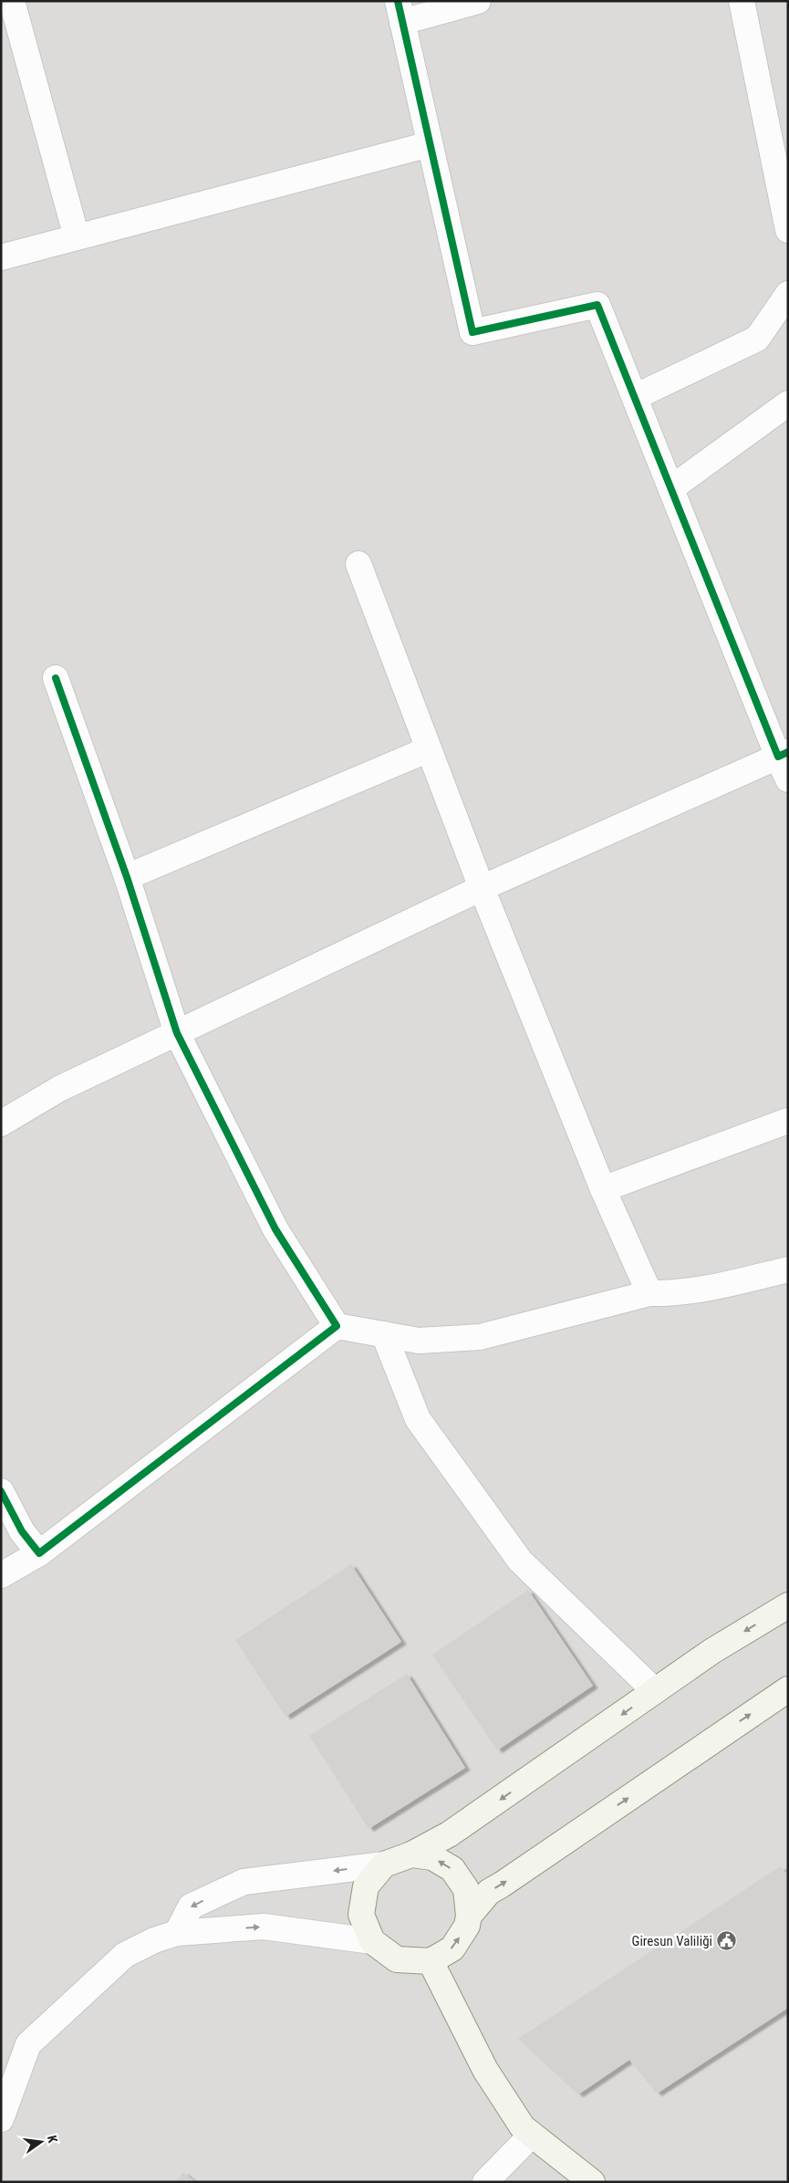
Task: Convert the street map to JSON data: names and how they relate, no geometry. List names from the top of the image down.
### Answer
{
  "places": {
    "public building": ["Giresun Valiliği"]
  },
  "north": "right"
}
